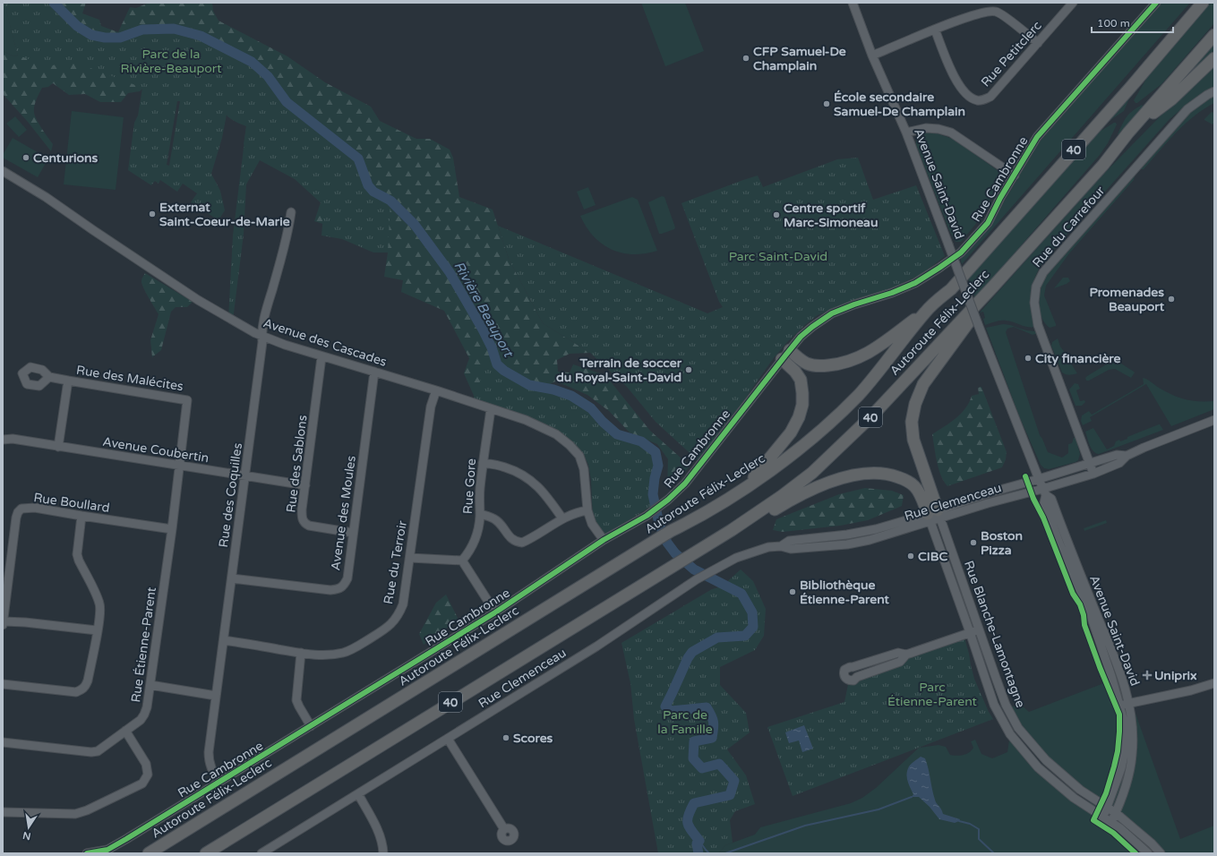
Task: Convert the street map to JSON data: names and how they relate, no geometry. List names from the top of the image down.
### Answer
{
  "streets": {
    "highway": ["40", "Autoroute Félix-Leclerc"],
    "street": [
      "Rue Petitclerc",
      "Rue Cambronne",
      "Avenue Saint-David",
      "Rue du Carrefour",
      "Avenue des Cascades",
      "Rue des Malécites",
      "Avenue Coubertin",
      "Rue des Sablons",
      "Rue Gore",
      "Rue des Coquilles",
      "Rue Clemenceau",
      "Rue Boullard",
      "Avenue des Moules",
      "Rue du Terroir",
      "Rue Blanche-Lamontagne",
      "Rue Étienne-Parent"
    ]
  },
  "crossings": [
    ["Rue Cambronne", "Avenue des Cascades"],
    ["Rue Cambronne", "Rue des Coquilles"],
    ["Avenue Saint-David", "Rue Clemenceau"],
    ["Avenue Saint-David", "Rue Blanche-Lamontagne"],
    ["Rue du Carrefour", "Rue Clemenceau"],
    ["Avenue des Cascades", "Rue des Sablons"],
    ["Avenue des Cascades", "Rue Gore"],
    ["Avenue des Cascades", "Rue des Coquilles"],
    ["Avenue des Cascades", "Avenue des Moules"],
    ["Avenue des Cascades", "Rue du Terroir"],
    ["Rue des Malécites", "Avenue Coubertin"],
    ["Rue des Malécites", "Rue Étienne-Parent"],
    ["Avenue Coubertin", "Rue des Sablons"],
    ["Avenue Coubertin", "Rue des Coquilles"],
    ["Avenue Coubertin", "Rue Étienne-Parent"],
    ["Rue des Sablons", "Avenue des Moules"],
    ["Rue des Coquilles", "Avenue des Moules"],
    ["Rue des Coquilles", "Rue du Terroir"],
    ["Rue Clemenceau", "Rue Blanche-Lamontagne"],
    ["Rue Boullard", "Rue Étienne-Parent"]
  ],
  "water": ["Rivière Beauport"],
  "parks": [
    "Parc de la Rivière-Beauport",
    "Parc Saint-David",
    "Parc Étienne-Parent",
    "Parc de la Famille"
  ],
  "places": {
    "other": [
      "CFP Samuel-De Champlain",
      "École secondaire Samuel-De Champlain",
      "Centurions",
      "Externat Saint-Coeur-de-Marie",
      "Centre sportif Marc-Simoneau",
      "Promenades Beauport",
      "City financière",
      "Terrain de soccer du Royal-Saint-David",
      "Boston Pizza",
      "CIBC",
      "Bibliothèque Étienne-Parent",
      "Scores"
    ],
    "health": ["Uniprix"]
  },
  "scale_bar": "100 m",
  "north": "bottom"
}
